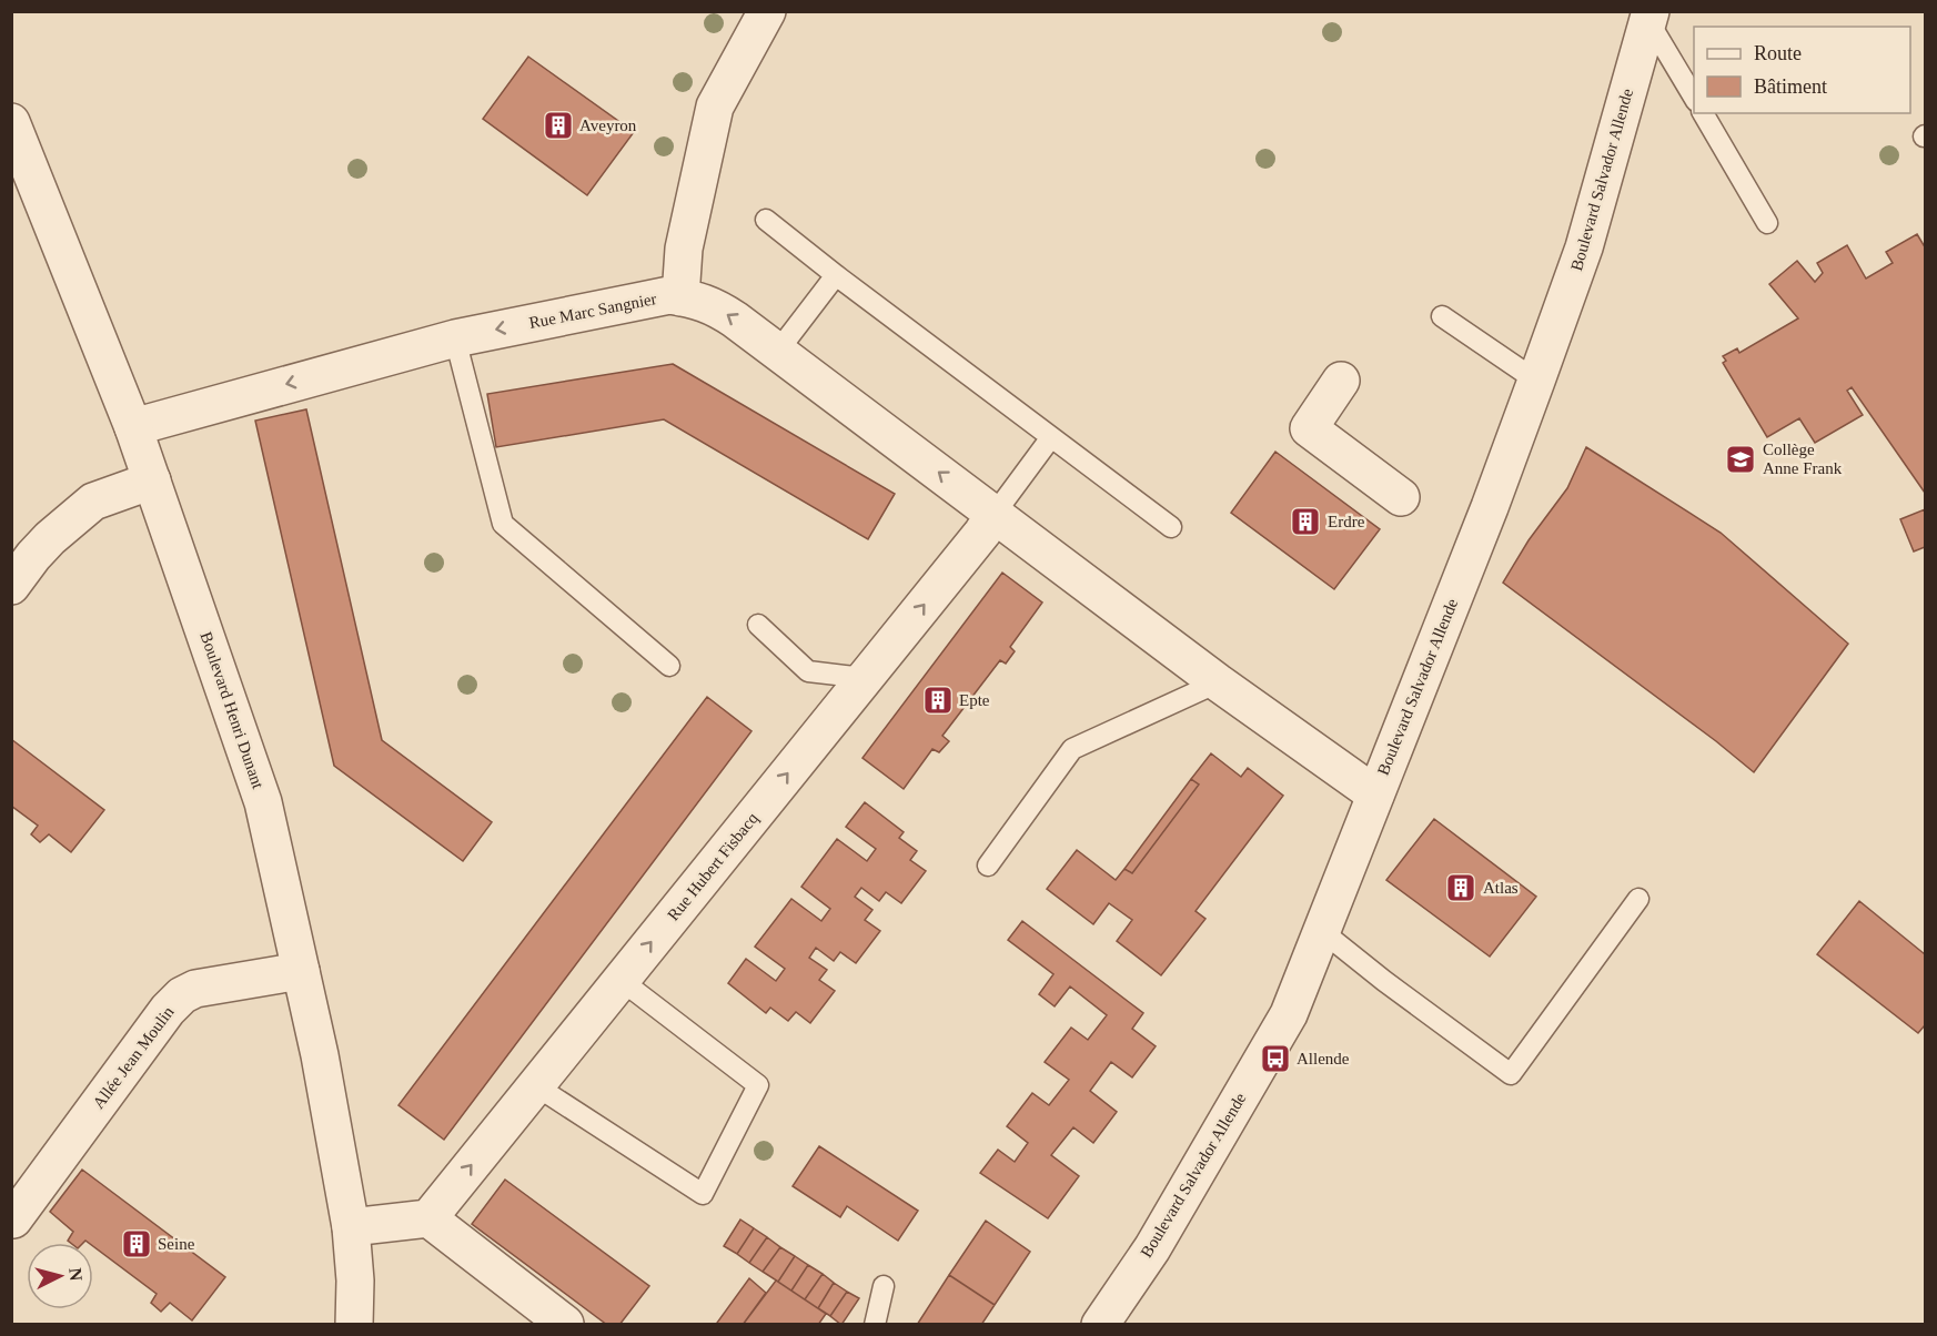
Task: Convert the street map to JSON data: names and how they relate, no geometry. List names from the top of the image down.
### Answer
{
  "streets": {
    "street": [
      "Boulevard Salvador Allende",
      "Rue Marc Sangnier",
      "Boulevard Henri Dunant",
      "Rue Hubert Fisbacq",
      "Allée Jean Moulin"
    ]
  },
  "crossings": [
    ["Boulevard Salvador Allende", "Rue Marc Sangnier"],
    ["Rue Marc Sangnier", "Boulevard Henri Dunant"],
    ["Rue Marc Sangnier", "Rue Hubert Fisbacq"],
    ["Boulevard Henri Dunant", "Allée Jean Moulin"]
  ],
  "one_way": ["Rue Marc Sangnier", "Rue Hubert Fisbacq"],
  "places": {
    "building": [
      "Aveyron",
      "Erdre",
      "Epte",
      "Atlas",
      "Seine"
    ],
    "school or university": ["Collège Anne Frank"],
    "bus stop": ["Allende"]
  },
  "legend": ["Route", "Bâtiment"],
  "north": "right"
}
